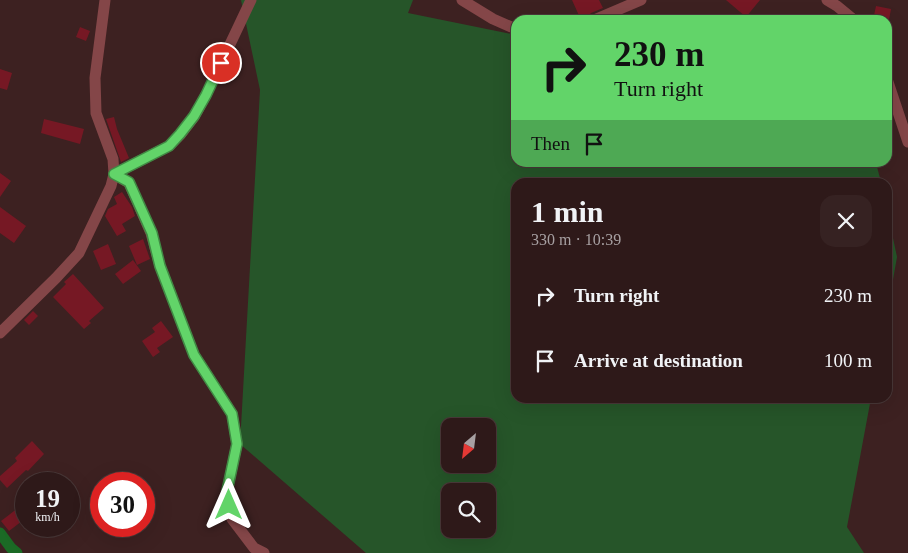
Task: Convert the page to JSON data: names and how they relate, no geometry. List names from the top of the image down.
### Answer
{
  "north": "bottom left",
  "page": {
    "turn": ["230 m", "Turn right"],
    "then": "Then",
    "heading": ["1 min", "330 m · 10:39"],
    "list": [
      {
        "name": "Turn right",
        "value": "230 m"
      },
      {
        "name": "Arrive at destination",
        "value": "100 m"
      }
    ],
    "speed": "19 km/h",
    "limit": "30"
  }
}
